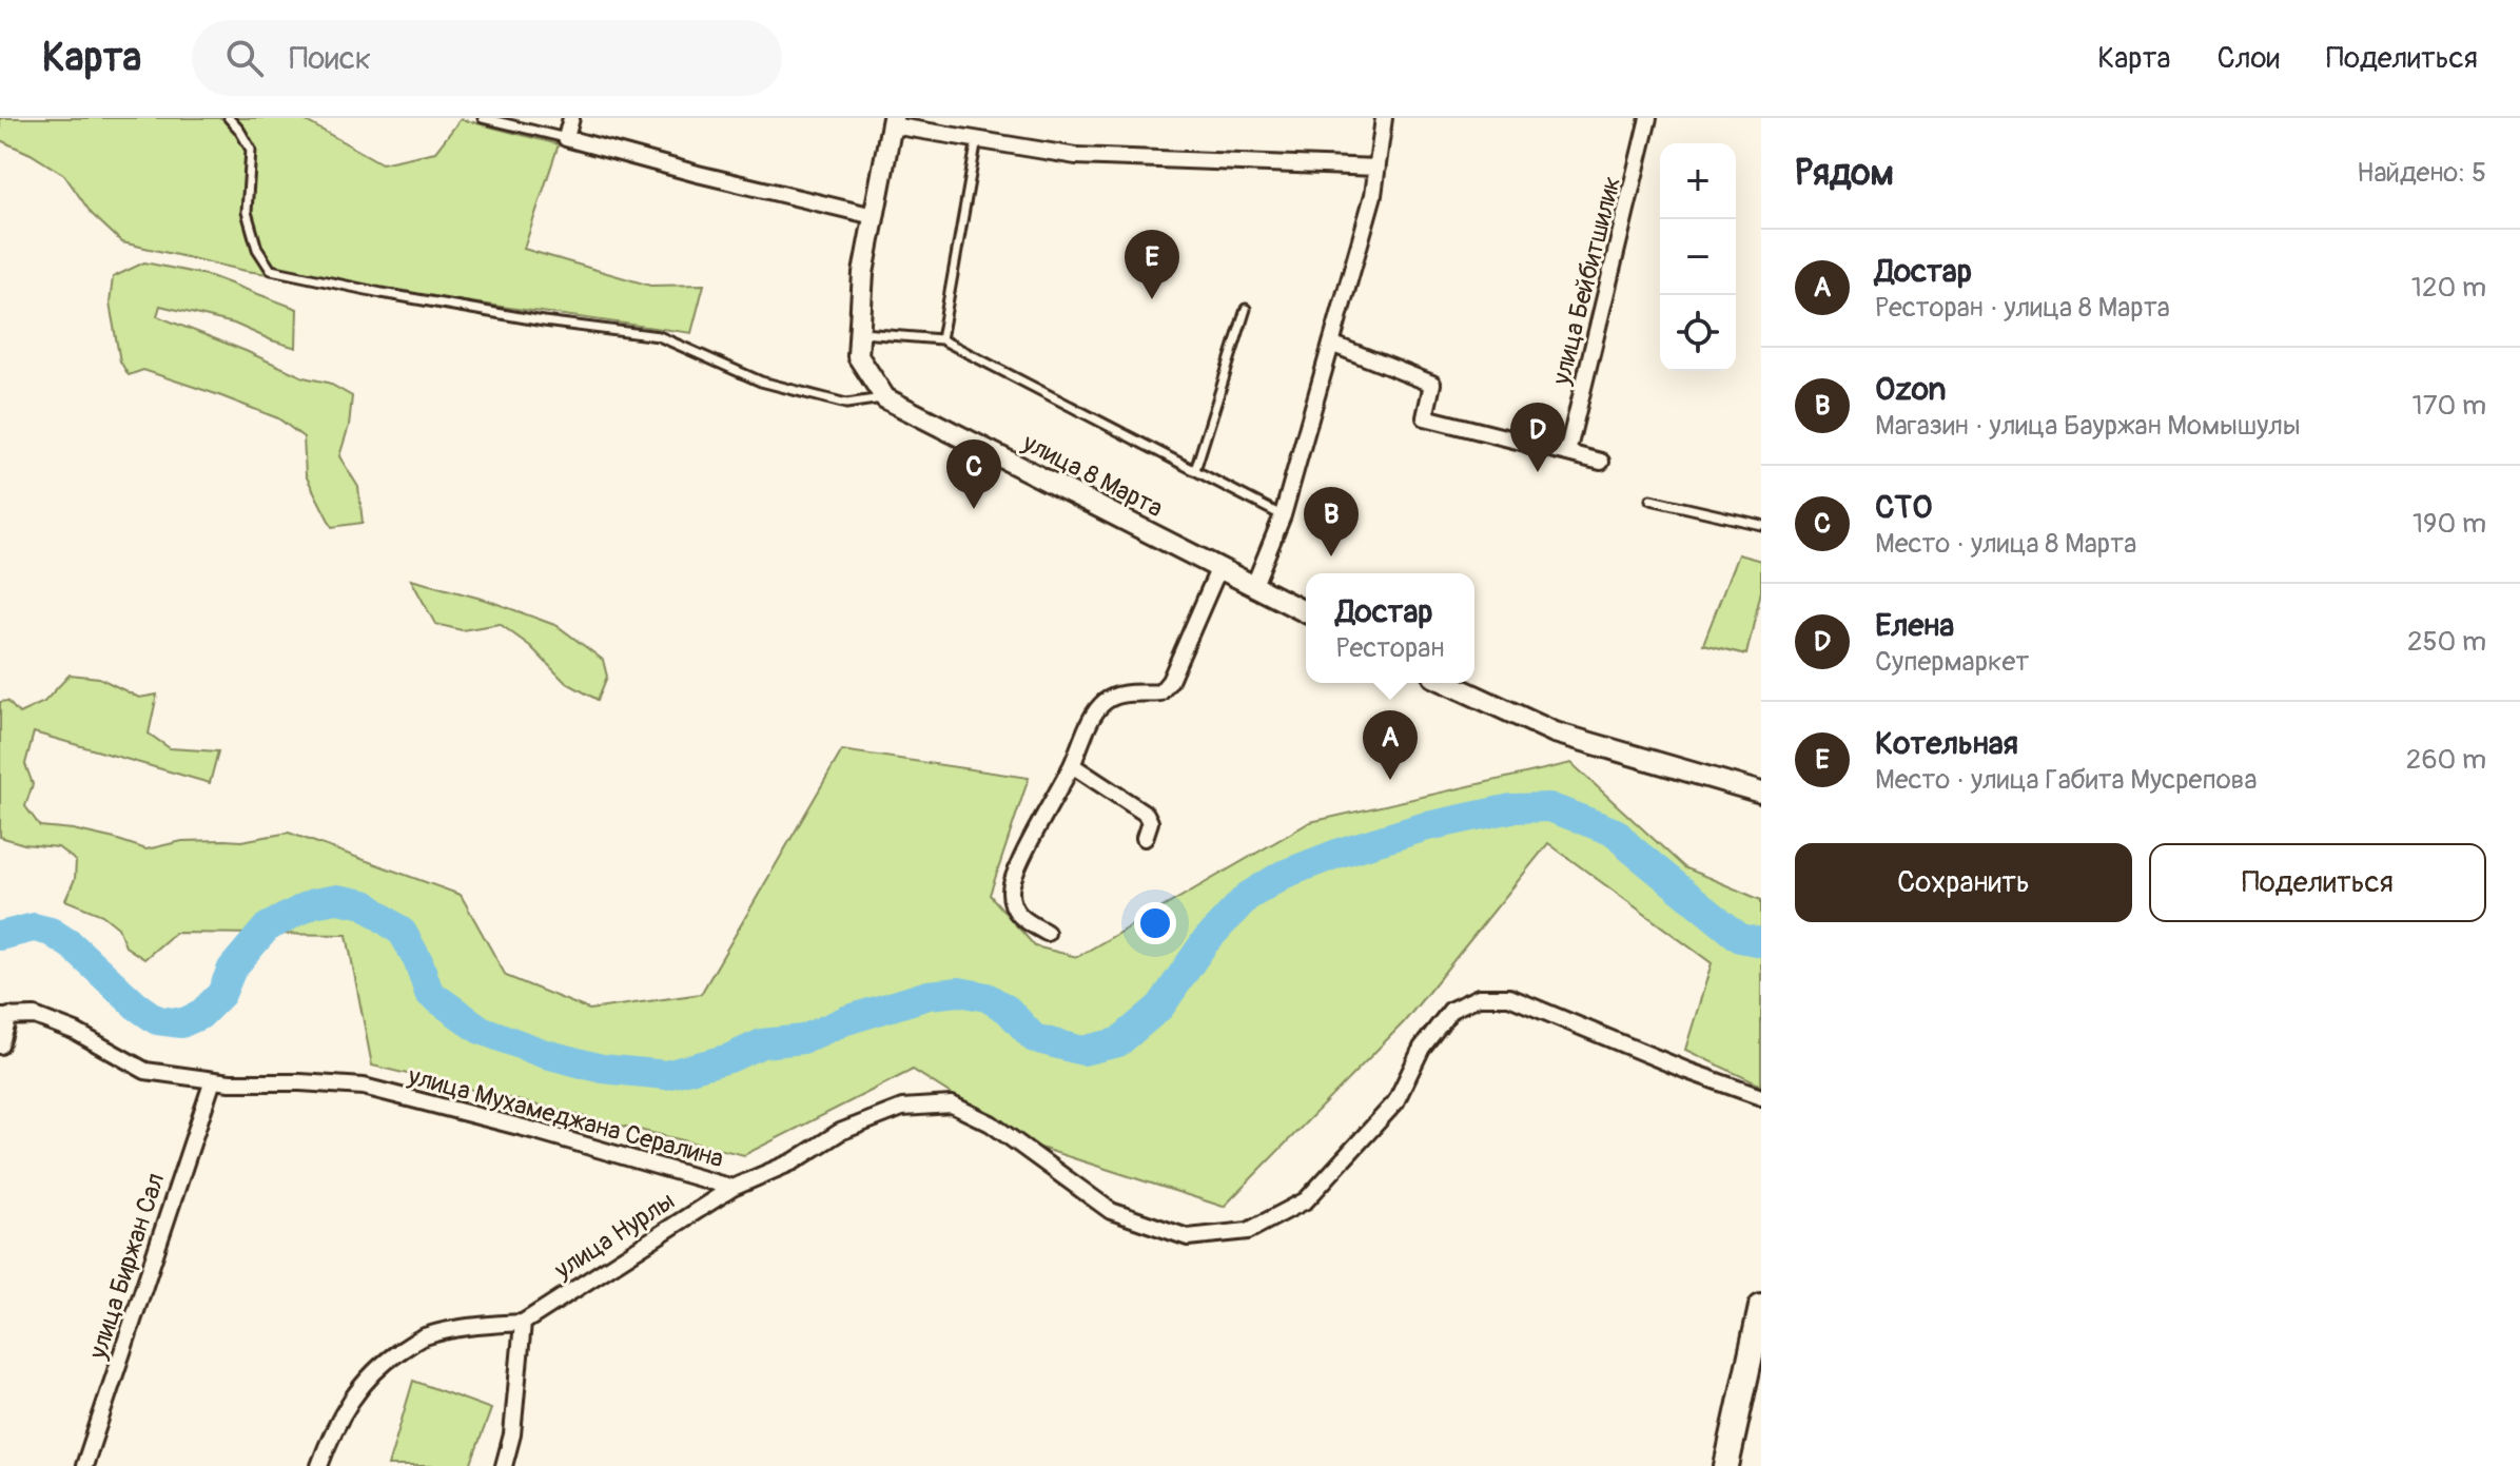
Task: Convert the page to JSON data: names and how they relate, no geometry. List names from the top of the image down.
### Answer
{
  "streets": {
    "street": [
      "улица Бейбитшилик",
      "улица 8 Марта",
      "улица Мухамеджана Сералина",
      "улица Нурлы",
      "улица Биржан Сал"
    ]
  },
  "crossings": [
    ["улица Мухамеджана Сералина", "улица Нурлы"],
    ["улица Мухамеджана Сералина", "улица Биржан Сал"]
  ],
  "page": {
    "header": "Карта",
    "search": "Поиск",
    "nav": ["Карта", "Слои", "Поделиться"],
    "heading": ["Рядом", "Найдено: 5"],
    "map_buttons": ["+", "−"],
    "list": [
      {
        "mark": "A",
        "name": "Достар",
        "note": "Ресторан · улица 8 Марта",
        "value": "120 m"
      },
      {
        "mark": "B",
        "name": "Ozon",
        "note": "Магазин · улица Бауржан Момышулы",
        "value": "170 m"
      },
      {
        "mark": "C",
        "name": "СТО",
        "note": "Место · улица 8 Марта",
        "value": "190 m"
      },
      {
        "mark": "D",
        "name": "Елена",
        "note": "Супермаркет",
        "value": "250 m"
      },
      {
        "mark": "E",
        "name": "Котельная",
        "note": "Место · улица Габита Мусрепова",
        "value": "260 m"
      }
    ],
    "pins": [
      "E",
      "D",
      "C",
      "B",
      "A"
    ],
    "popup": ["Достар", "Ресторан"],
    "buttons": ["Сохранить", "Поделиться"]
  }
}
